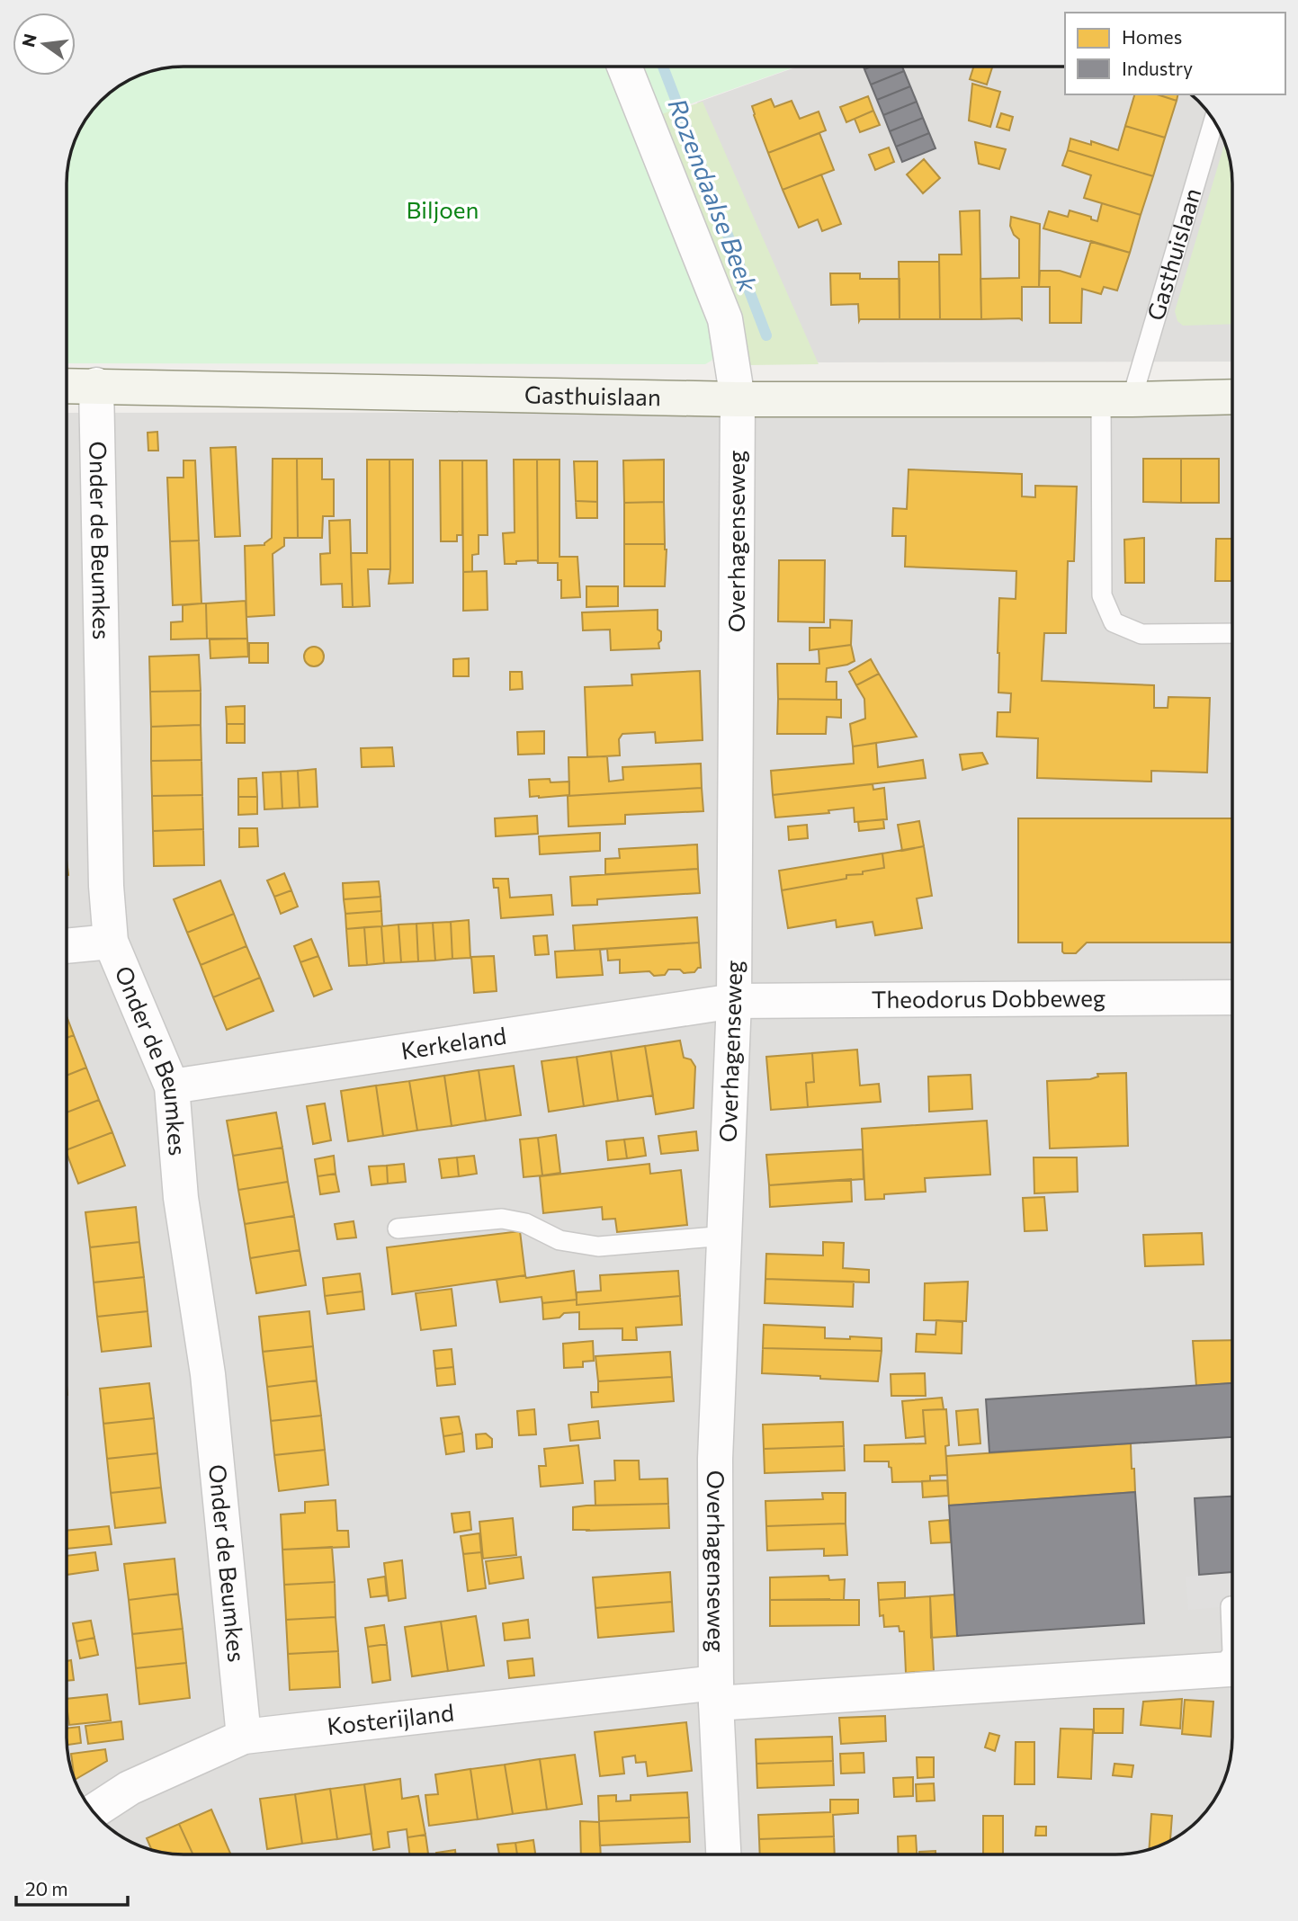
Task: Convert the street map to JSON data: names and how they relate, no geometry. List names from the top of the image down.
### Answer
{
  "streets": {
    "street": [
      "Gasthuislaan",
      "Onder de Beumkes",
      "Overhagenseweg",
      "Theodorus Dobbeweg",
      "Kerkeland",
      "Kosterijland"
    ]
  },
  "crossings": [
    ["Gasthuislaan", "Onder de Beumkes"],
    ["Gasthuislaan", "Overhagenseweg"],
    ["Onder de Beumkes", "Kerkeland"],
    ["Onder de Beumkes", "Kosterijland"],
    ["Overhagenseweg", "Theodorus Dobbeweg"],
    ["Overhagenseweg", "Kerkeland"],
    ["Overhagenseweg", "Kosterijland"],
    ["Theodorus Dobbeweg", "Kerkeland"]
  ],
  "water": ["Rozendaalse Beek"],
  "parks": ["Biljoen"],
  "legend": ["Homes", "Industry"],
  "scale_bar": "20 m",
  "north": "left"
}
